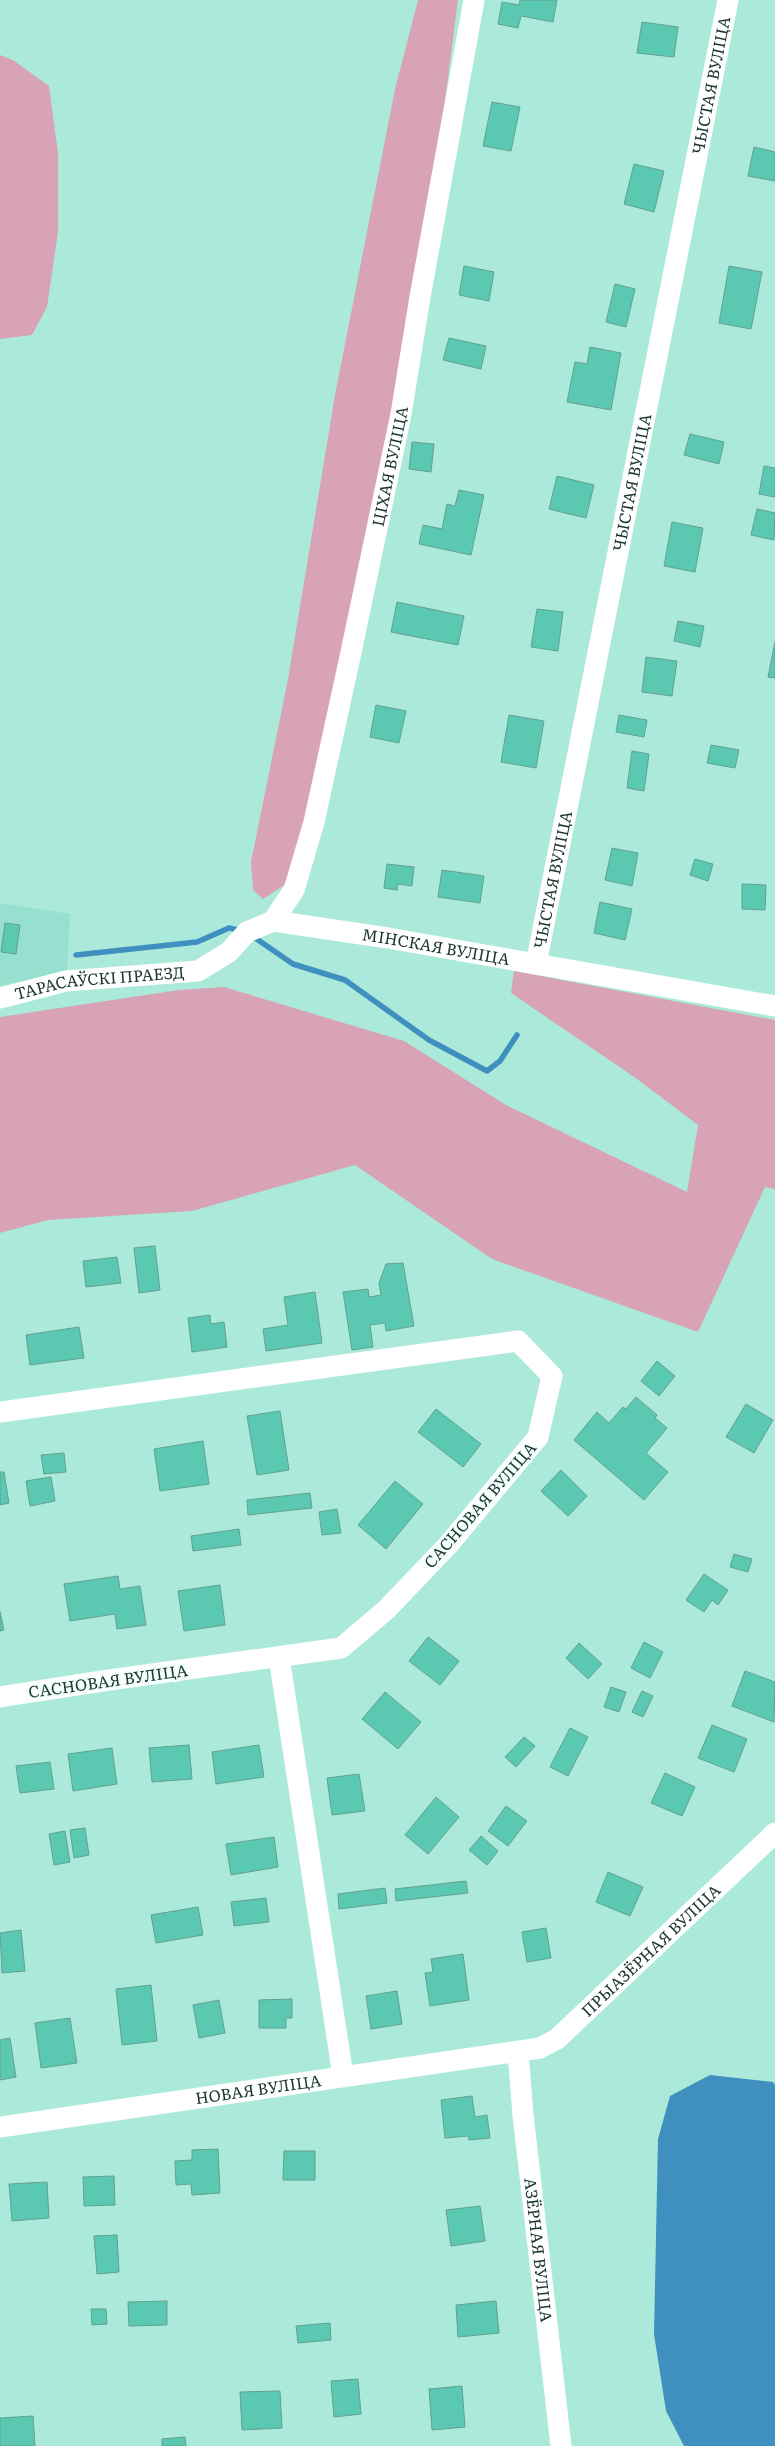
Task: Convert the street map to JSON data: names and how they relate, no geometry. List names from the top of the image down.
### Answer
{
  "streets": {
    "street": [
      "ЧЫСТАЯ ВУЛІЦА",
      "ЦІХАЯ ВУЛІЦА",
      "МІНСКАЯ ВУЛІЦА",
      "ТАРАСАЎСКІ ПРАЕЗД",
      "САСНОВАЯ ВУЛІЦА",
      "ПРЫАЗЁРНАЯ ВУЛІЦА",
      "НОВАЯ ВУЛІЦА",
      "АЗЁРНАЯ ВУЛІЦА"
    ]
  },
  "crossings": [
    ["ЧЫСТАЯ ВУЛІЦА", "МІНСКАЯ ВУЛІЦА"],
    ["ЦІХАЯ ВУЛІЦА", "МІНСКАЯ ВУЛІЦА"],
    ["ЦІХАЯ ВУЛІЦА", "ТАРАСАЎСКІ ПРАЕЗД"],
    ["МІНСКАЯ ВУЛІЦА", "ТАРАСАЎСКІ ПРАЕЗД"],
    ["ПРЫАЗЁРНАЯ ВУЛІЦА", "НОВАЯ ВУЛІЦА"],
    ["ПРЫАЗЁРНАЯ ВУЛІЦА", "АЗЁРНАЯ ВУЛІЦА"],
    ["НОВАЯ ВУЛІЦА", "АЗЁРНАЯ ВУЛІЦА"]
  ]
}
